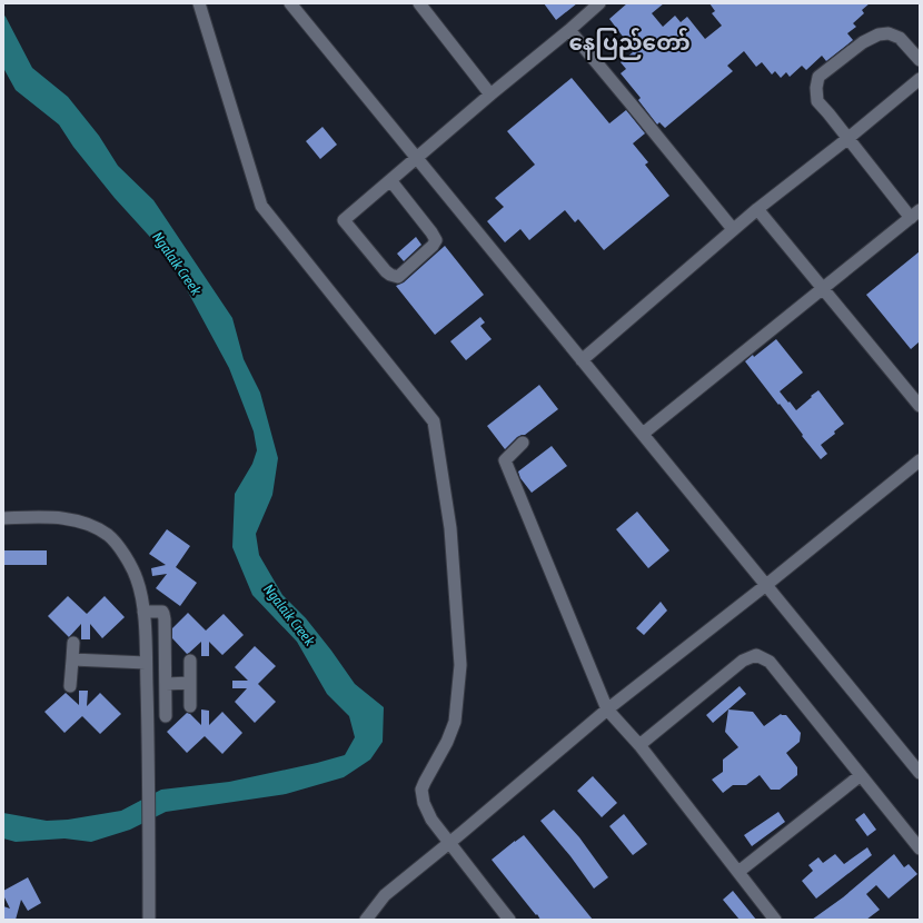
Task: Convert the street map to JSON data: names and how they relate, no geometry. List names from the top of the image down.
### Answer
{
  "districts": ["နေပြည်တော်"],
  "water": ["Ngalaik Creek"]
}
